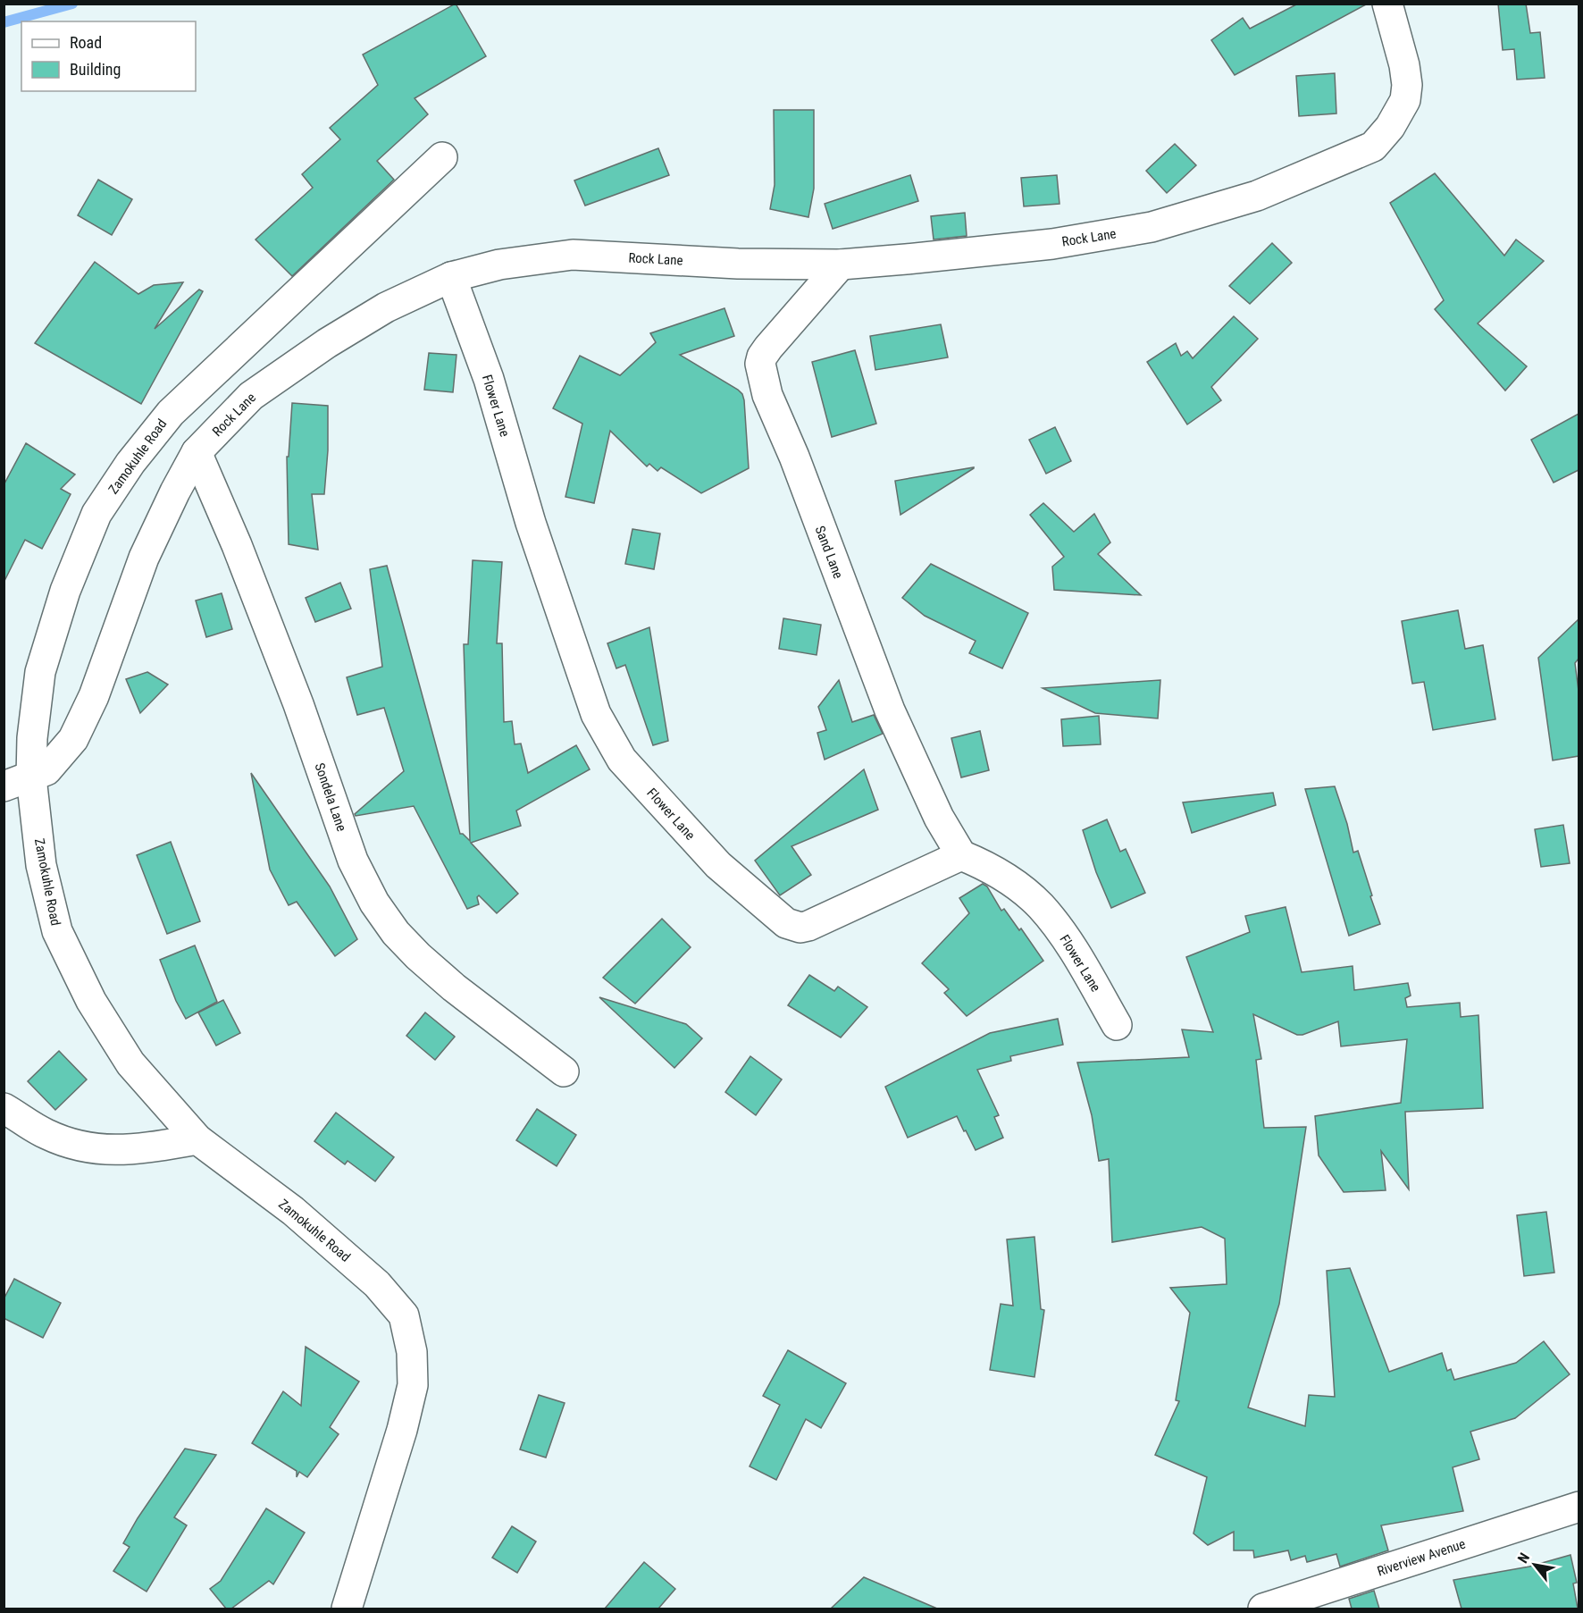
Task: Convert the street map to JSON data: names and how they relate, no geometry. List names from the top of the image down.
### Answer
{
  "streets": {
    "street": [
      "Rock Lane",
      "Flower Lane",
      "Zamokuhle Road",
      "Sand Lane",
      "Sondela Lane",
      "Riverview Avenue"
    ]
  },
  "crossings": [
    ["Rock Lane", "Flower Lane"],
    ["Rock Lane", "Zamokuhle Road"],
    ["Rock Lane", "Sand Lane"],
    ["Rock Lane", "Sondela Lane"],
    ["Flower Lane", "Sand Lane"]
  ],
  "legend": ["Road", "Building"],
  "north": "top left"
}
